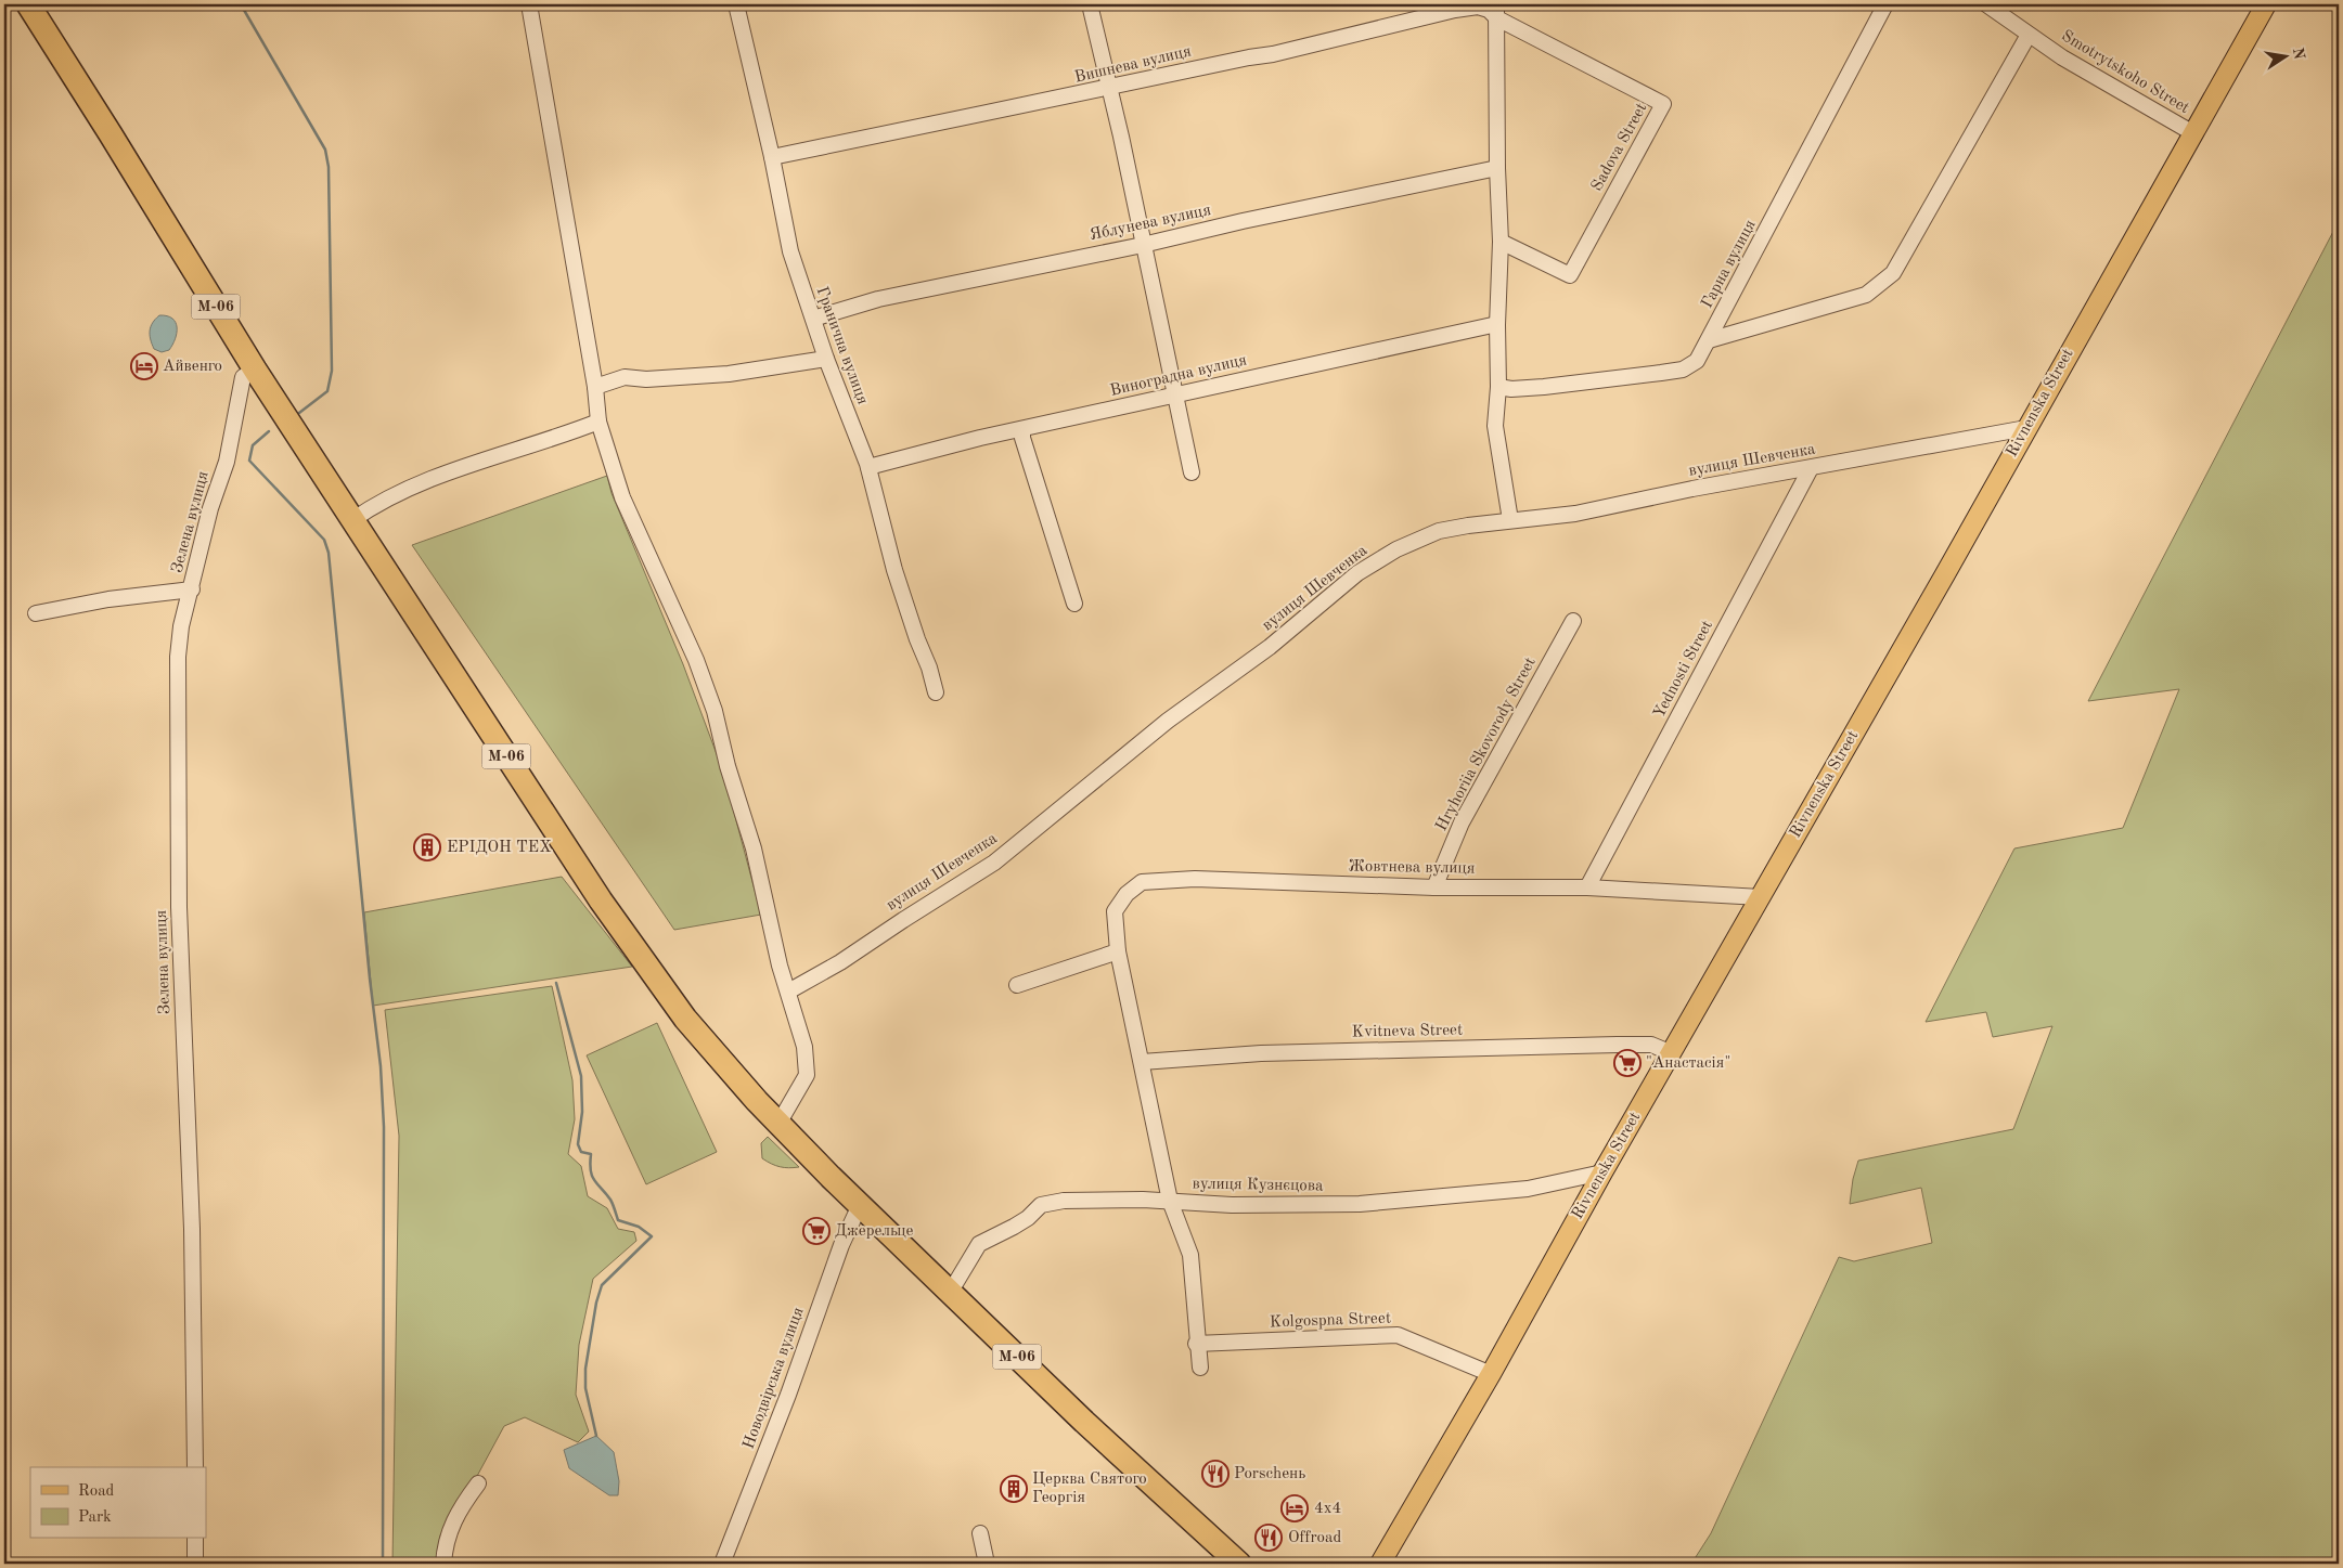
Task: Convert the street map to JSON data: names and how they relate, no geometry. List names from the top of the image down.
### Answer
{
  "streets": {
    "highway": ["М-06"],
    "main road": ["Rivnenska Street"],
    "street": [
      "Вишнева вулиця",
      "Smotrytskoho Street",
      "Sadova Street",
      "Яблунева вулиця",
      "Гарна вулиця",
      "Гранична вулиця",
      "Виноградна вулиця",
      "вулиця Шевченка",
      "Зелена вулиця",
      "Yednosti Street",
      "Hryhoriia Skovorody Street",
      "Жовтнева вулиця",
      "Kvitneva Street",
      "вулиця Кузнєцова",
      "Kolgospna Street",
      "Новодвірська вулиця"
    ]
  },
  "crossings": [
    ["Вишнева вулиця", "Sadova Street"],
    ["Вишнева вулиця", "Гранична вулиця"],
    ["Smotrytskoho Street", "Rivnenska Street"],
    ["Яблунева вулиця", "Гранична вулиця"],
    ["М-06", "Зелена вулиця"],
    ["М-06", "вулиця Кузнєцова"],
    ["М-06", "Новодвірська вулиця"],
    ["Гранична вулиця", "Виноградна вулиця"],
    ["Rivnenska Street", "вулиця Шевченка"],
    ["Rivnenska Street", "Жовтнева вулиця"],
    ["Rivnenska Street", "Kvitneva Street"],
    ["Rivnenska Street", "вулиця Кузнєцова"],
    ["Rivnenska Street", "Kolgospna Street"],
    ["вулиця Шевченка", "Yednosti Street"],
    ["Yednosti Street", "Жовтнева вулиця"],
    ["Hryhoriia Skovorody Street", "Жовтнева вулиця"],
    ["Жовтнева вулиця", "Kvitneva Street"],
    ["Жовтнева вулиця", "вулиця Кузнєцова"],
    ["Жовтнева вулиця", "Kolgospna Street"]
  ],
  "places": {
    "hotel": ["Айвенго", "4x4"],
    "building": ["ЕРІДОН ТЕХ", "Церква Святого Георгія"],
    "supermarket": ["\"Анастасія\"", "Джерельце"],
    "restaurant": ["Porscheнь", "Offroad"]
  },
  "legend": ["Road", "Park"],
  "north": "right"
}
